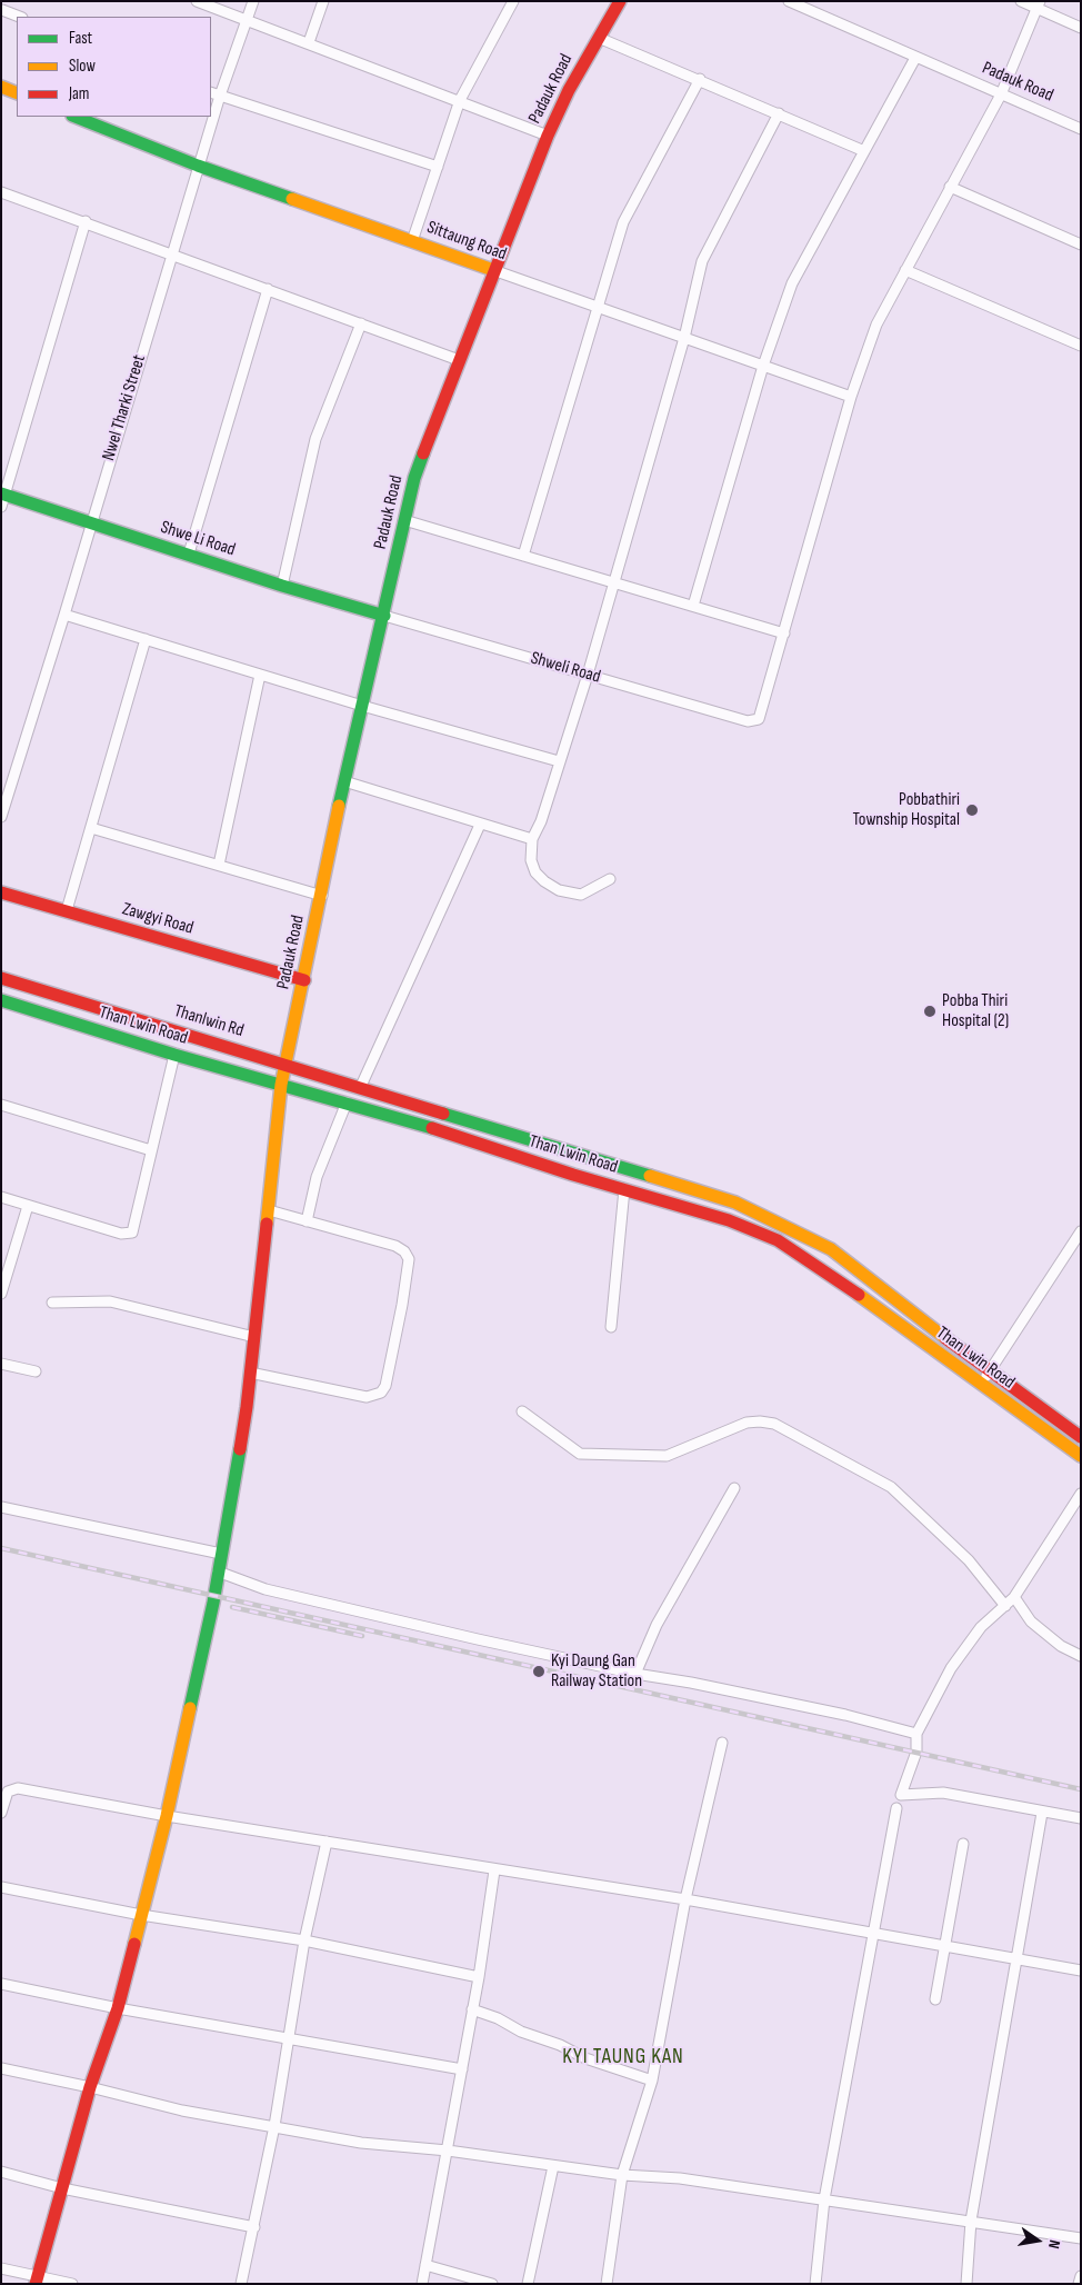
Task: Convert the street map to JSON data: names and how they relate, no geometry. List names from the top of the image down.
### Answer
{
  "streets": {
    "street": [
      "Padauk Road",
      "Sittaung Road",
      "Nwel Tharki Street",
      "Shwe Li Road",
      "Shweli Road",
      "Zawgyi Road",
      "Thanlwin Rd",
      "Than Lwin Road"
    ]
  },
  "crossings": [
    ["Padauk Road", "Sittaung Road"],
    ["Padauk Road", "Shwe Li Road"],
    ["Padauk Road", "Shweli Road"],
    ["Padauk Road", "Zawgyi Road"],
    ["Padauk Road", "Thanlwin Rd"],
    ["Padauk Road", "Than Lwin Road"],
    ["Sittaung Road", "Nwel Tharki Street"],
    ["Nwel Tharki Street", "Shwe Li Road"],
    ["Shwe Li Road", "Shweli Road"],
    ["Thanlwin Rd", "Than Lwin Road"]
  ],
  "districts": ["KYI TAUNG KAN"],
  "places": ["Pobbathiri Township Hospital", "Pobba Thiri Hospital (2)", "Kyi Daung Gan Railway Station"],
  "legend": ["Fast", "Slow", "Jam"],
  "north": "right"
}
